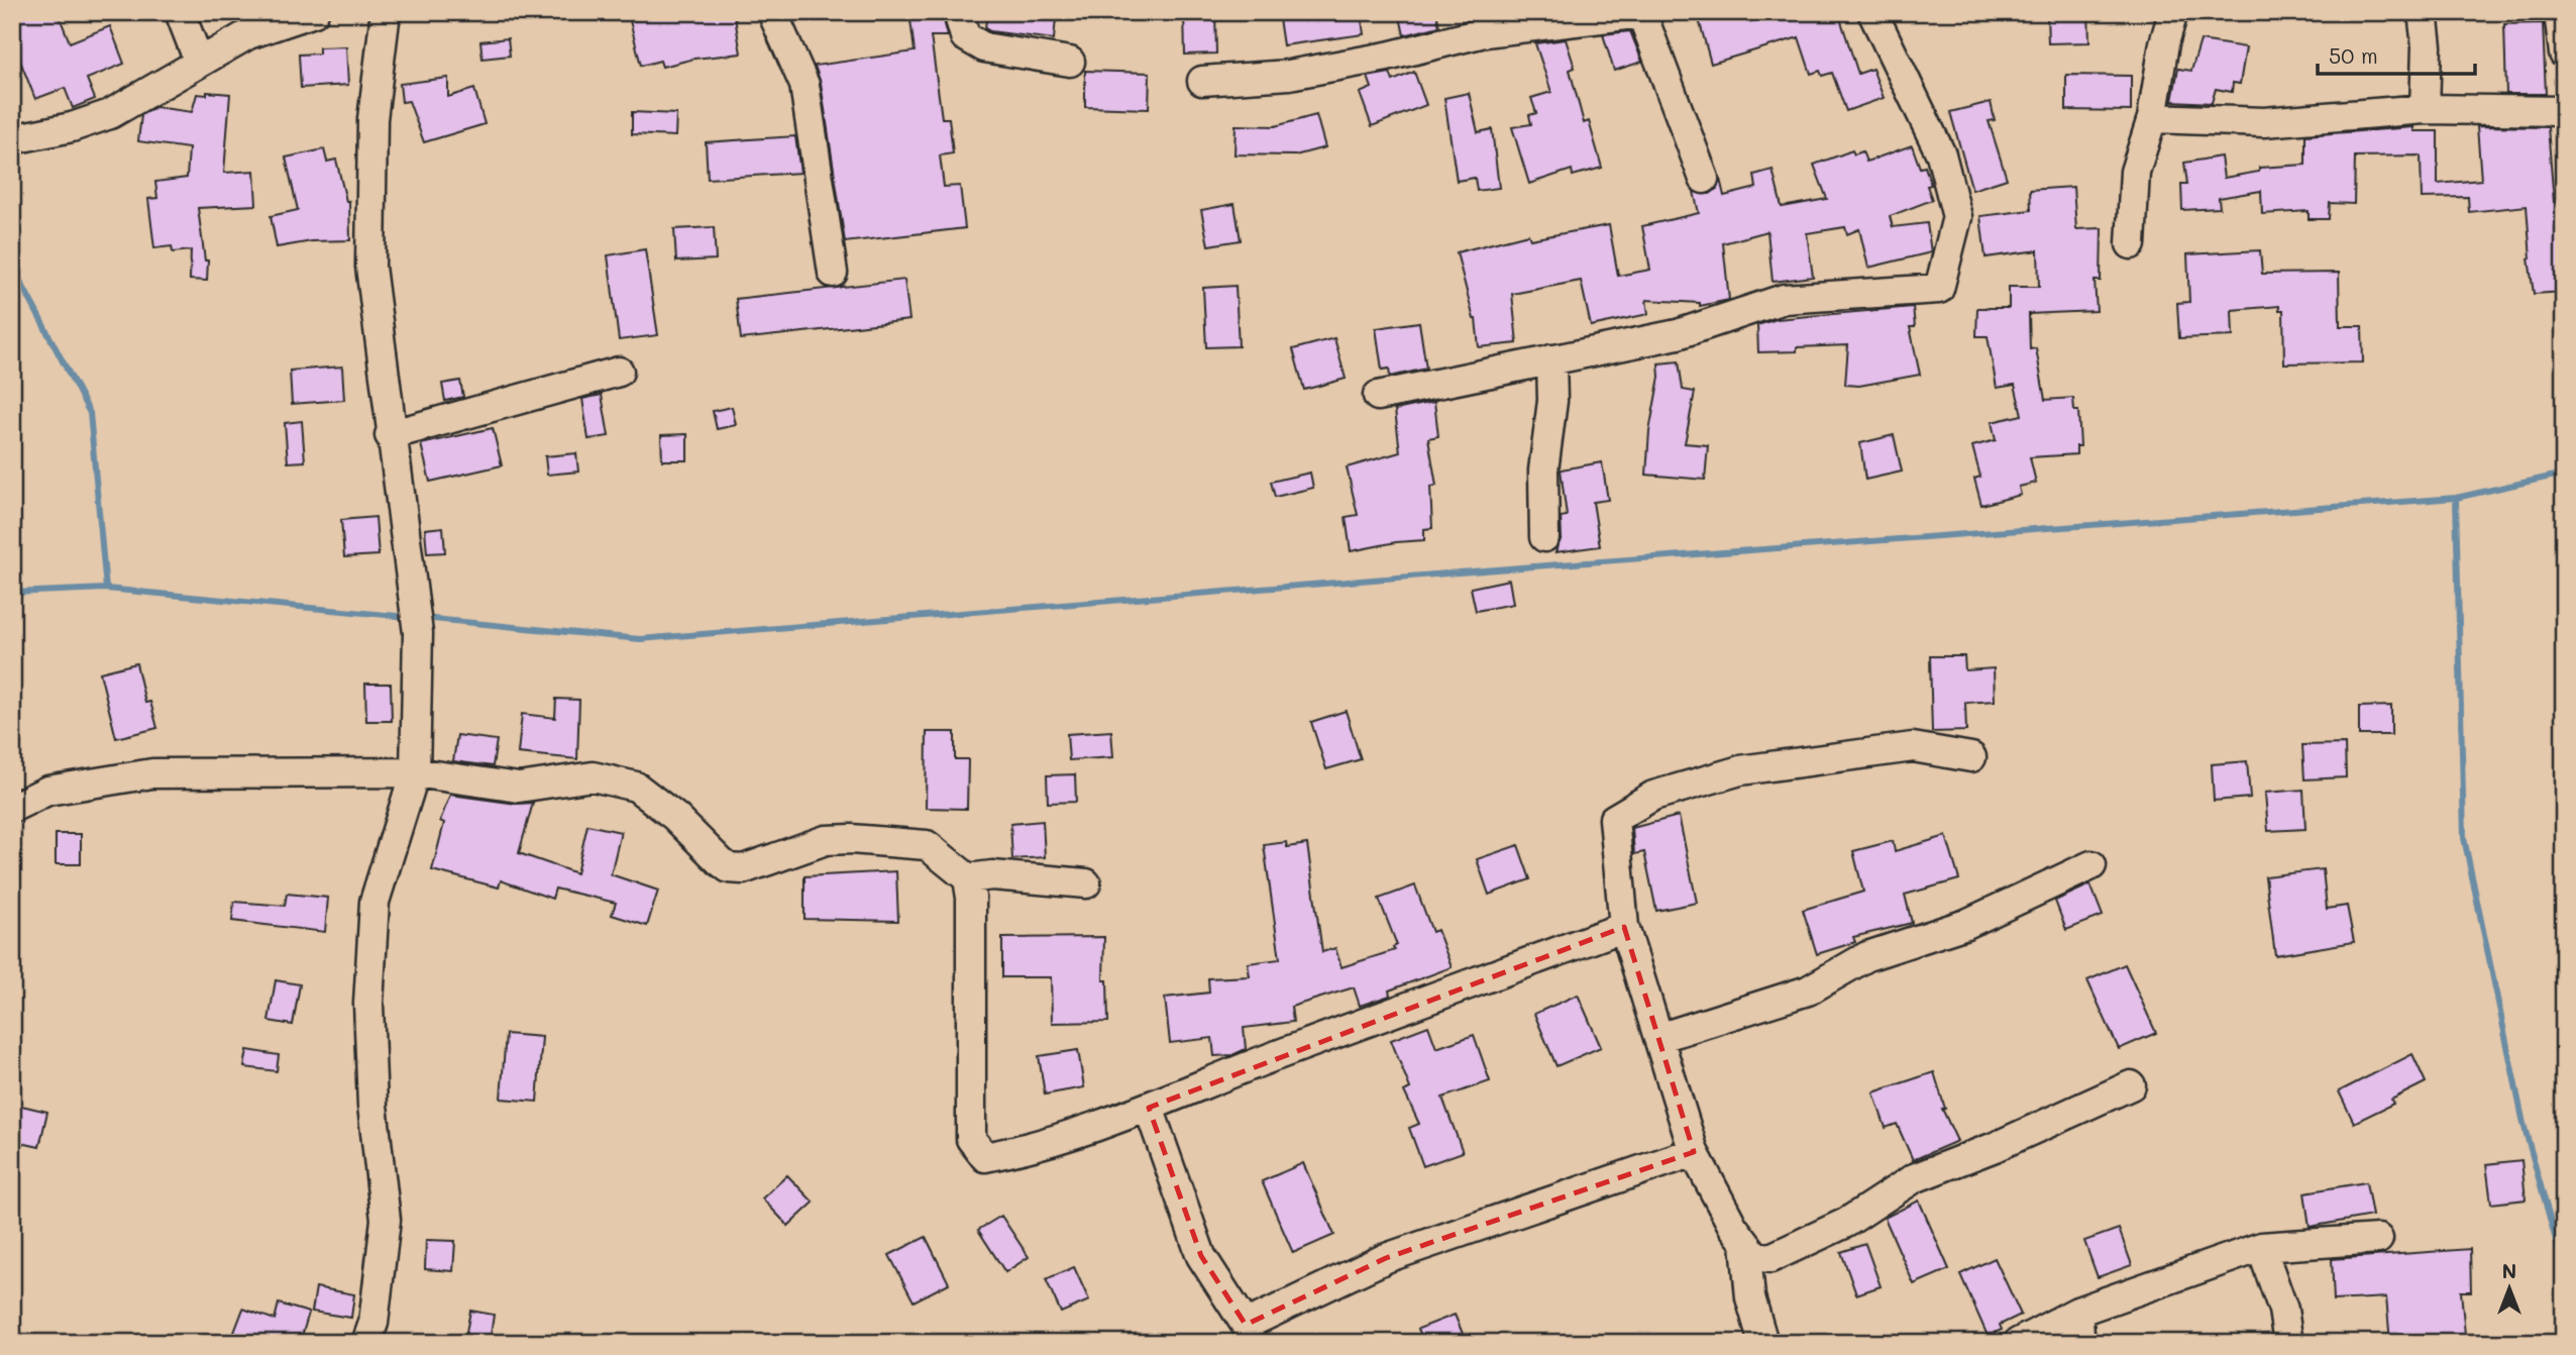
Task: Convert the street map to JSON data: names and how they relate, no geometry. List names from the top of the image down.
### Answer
{
  "scale_bar": "50 m",
  "north": "top"
}
